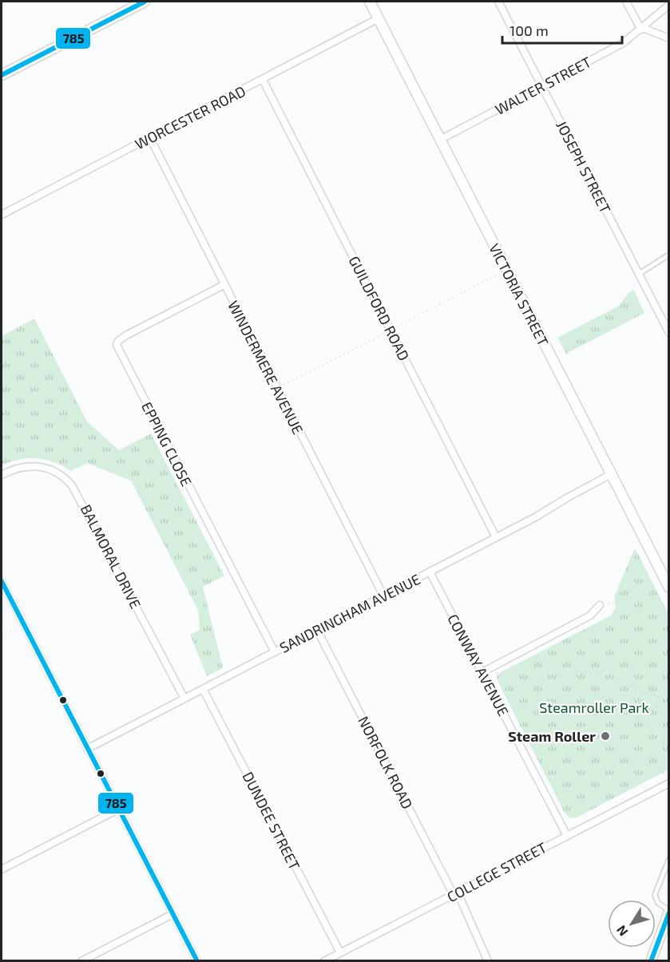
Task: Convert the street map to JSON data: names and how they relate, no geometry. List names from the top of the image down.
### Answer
{
  "streets": {
    "street": [
      "WALTER STREET",
      "WORCESTER ROAD",
      "JOSEPH STREET",
      "VICTORIA STREET",
      "GUILDFORD ROAD",
      "WINDERMERE AVENUE",
      "EPPING CLOSE",
      "BALMORAL DRIVE",
      "SANDRINGHAM AVENUE",
      "CONWAY AVENUE",
      "NORFOLK ROAD",
      "DUNDEE STREET",
      "COLLEGE STREET"
    ]
  },
  "crossings": [
    ["WALTER STREET", "JOSEPH STREET"],
    ["WALTER STREET", "VICTORIA STREET"],
    ["WORCESTER ROAD", "VICTORIA STREET"],
    ["WORCESTER ROAD", "GUILDFORD ROAD"],
    ["WORCESTER ROAD", "WINDERMERE AVENUE"],
    ["VICTORIA STREET", "SANDRINGHAM AVENUE"],
    ["GUILDFORD ROAD", "SANDRINGHAM AVENUE"],
    ["WINDERMERE AVENUE", "EPPING CLOSE"],
    ["WINDERMERE AVENUE", "SANDRINGHAM AVENUE"],
    ["EPPING CLOSE", "SANDRINGHAM AVENUE"],
    ["BALMORAL DRIVE", "SANDRINGHAM AVENUE"],
    ["SANDRINGHAM AVENUE", "CONWAY AVENUE"],
    ["SANDRINGHAM AVENUE", "NORFOLK ROAD"],
    ["SANDRINGHAM AVENUE", "DUNDEE STREET"],
    ["CONWAY AVENUE", "COLLEGE STREET"],
    ["NORFOLK ROAD", "COLLEGE STREET"],
    ["DUNDEE STREET", "COLLEGE STREET"]
  ],
  "parks": ["Steamroller Park"],
  "places": ["Steam Roller"],
  "lines": ["transit line 785"],
  "scale_bar": "100 m",
  "north": "bottom left"
}
